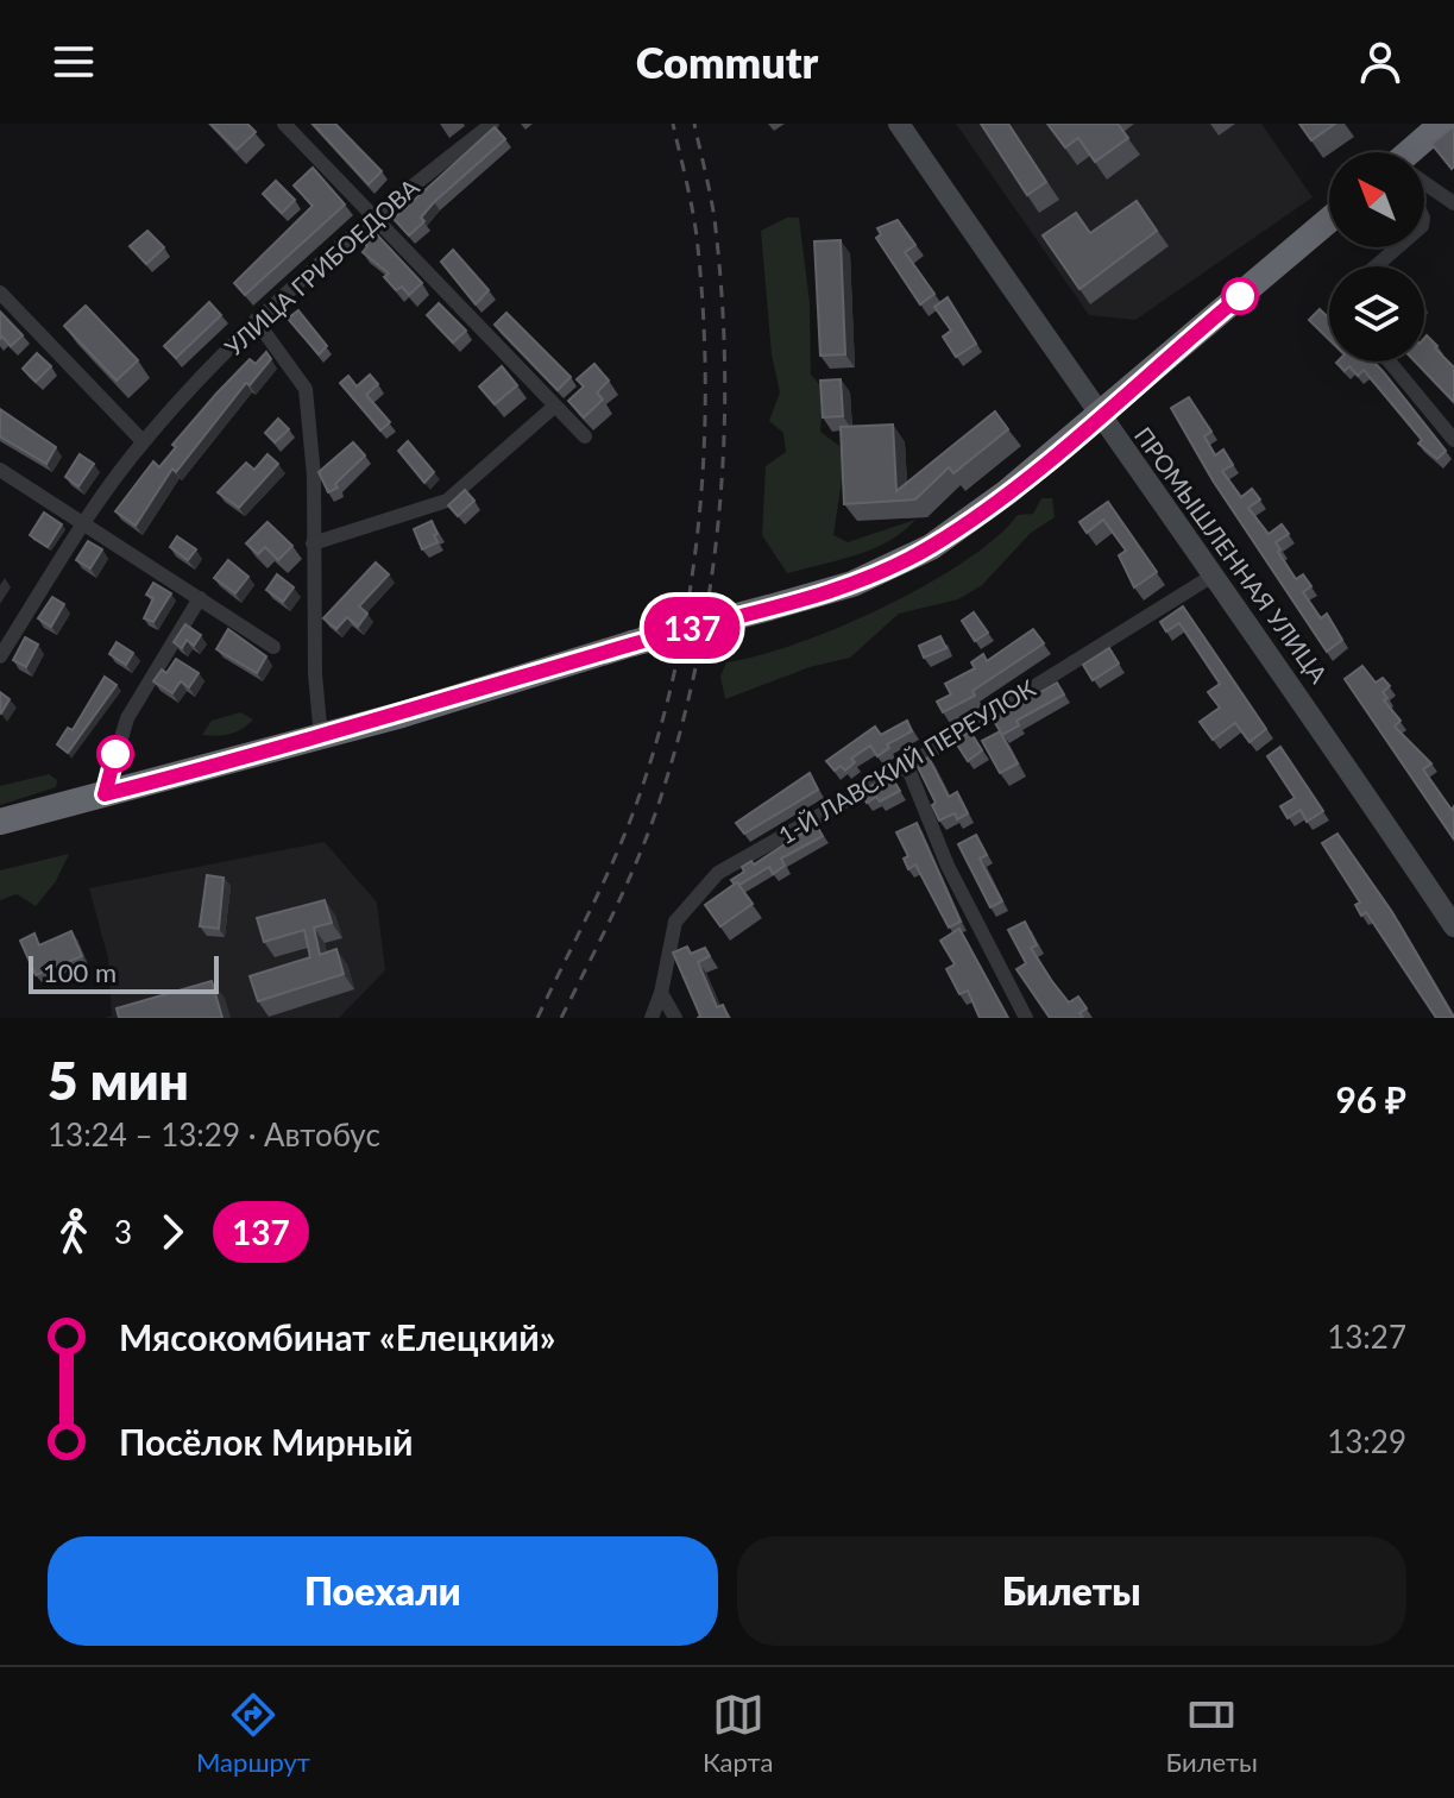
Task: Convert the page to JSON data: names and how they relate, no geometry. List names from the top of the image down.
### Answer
{
  "streets": {
    "street": ["УЛИЦА ГРИБОЕДОВА", "ПРОМЫШЛЕННАЯ УЛИЦА", "1-Й ЛАВСКИЙ ПЕРЕУЛОК"]
  },
  "crossings": [
    ["ПРОМЫШЛЕННАЯ УЛИЦА", "1-Й ЛАВСКИЙ ПЕРЕУЛОК"]
  ],
  "lines": ["bus line 137"],
  "scale_bar": "100 m",
  "north": "top left",
  "page": {
    "header": "Commutr",
    "on_map": "137",
    "scale": "100 m",
    "heading": ["5 мин", "13:24 – 13:29 · Автобус", "96 ₽"],
    "legs": ["3", "137"],
    "list": [
      {
        "name": "Мясокомбинат «Елецкий»",
        "value": "13:27"
      },
      {
        "name": "Посёлок Мирный",
        "value": "13:29"
      }
    ],
    "buttons": ["Поехали", "Билеты"],
    "tabs": ["Маршрут", "Карта", "Билеты"]
  }
}
